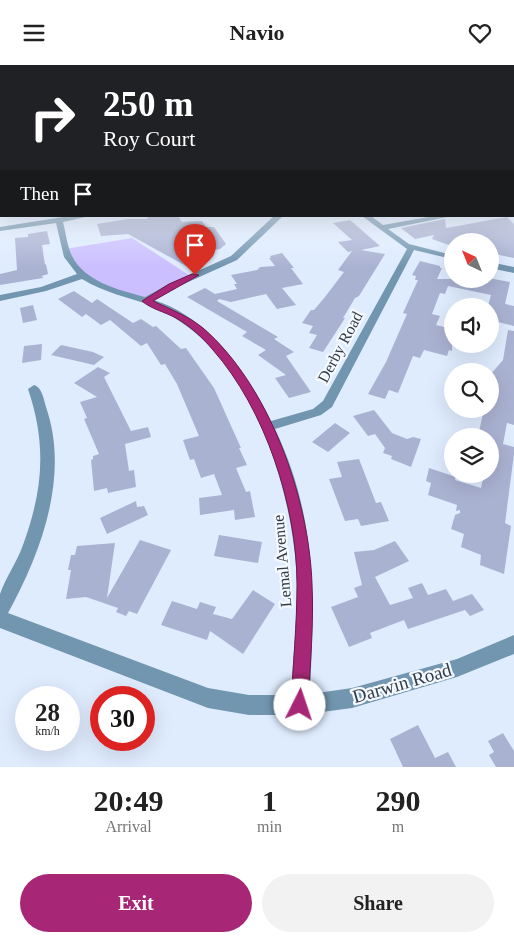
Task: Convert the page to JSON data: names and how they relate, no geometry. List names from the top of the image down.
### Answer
{
  "streets": {
    "street": ["Derby Road", "Lemal Avenue", "Darwin Road"]
  },
  "crossings": [
    ["Derby Road", "Lemal Avenue"],
    ["Lemal Avenue", "Darwin Road"]
  ],
  "north": "top left",
  "page": {
    "header": "Navio",
    "turn": ["250 m", "Roy Court"],
    "then": "Then",
    "speed": "28 km/h",
    "limit": "30",
    "eta": [
      "20:49",
      "Arrival",
      "1",
      "min",
      "290",
      "m"
    ],
    "buttons": ["Exit", "Share"]
  }
}
